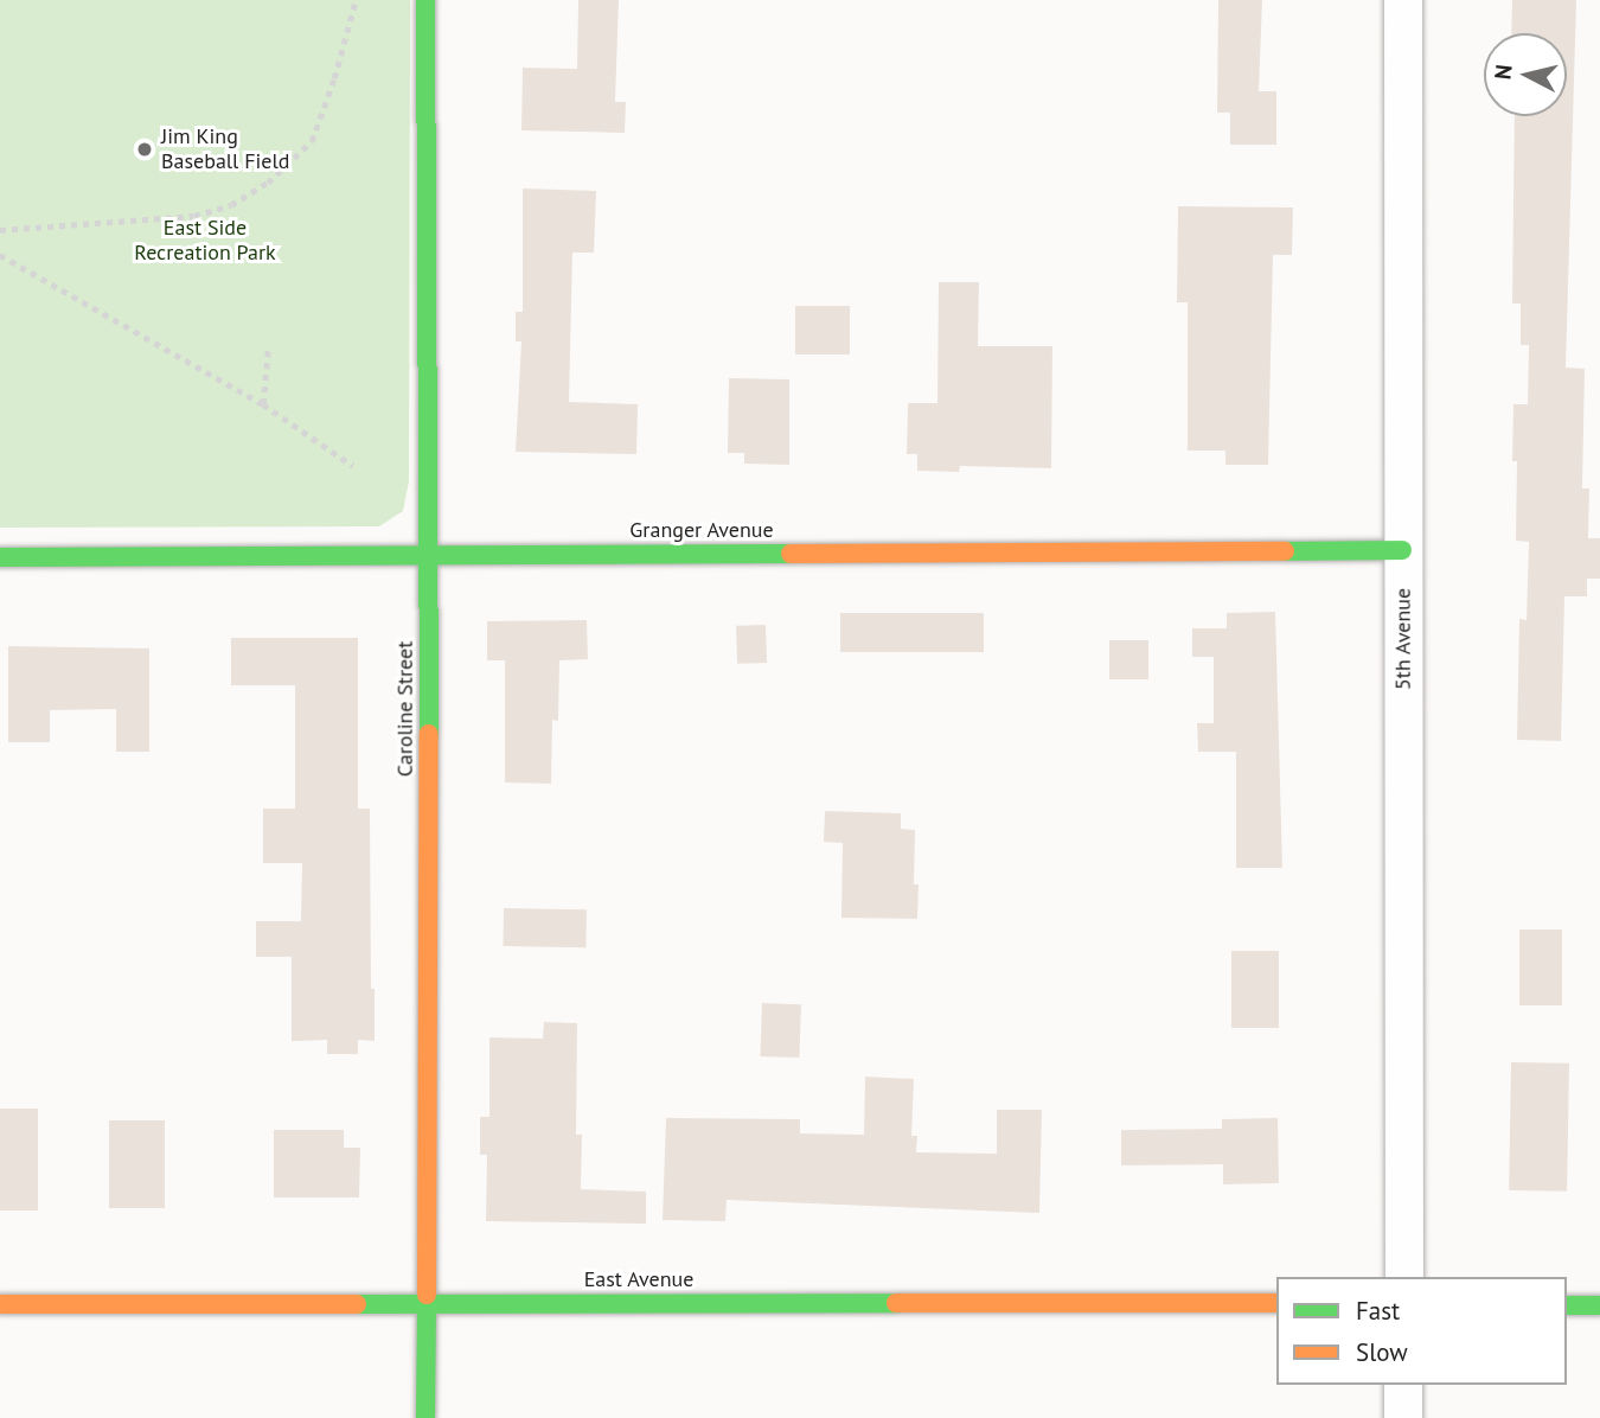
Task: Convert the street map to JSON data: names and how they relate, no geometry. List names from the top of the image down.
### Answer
{
  "streets": {
    "street": [
      "Granger Avenue",
      "5th Avenue",
      "Caroline Street",
      "East Avenue"
    ]
  },
  "crossings": [
    ["Granger Avenue", "5th Avenue"],
    ["Granger Avenue", "Caroline Street"],
    ["Caroline Street", "East Avenue"]
  ],
  "parks": ["East Side Recreation Park"],
  "places": ["Jim King Baseball Field"],
  "legend": ["Fast", "Slow"],
  "north": "left"
}
